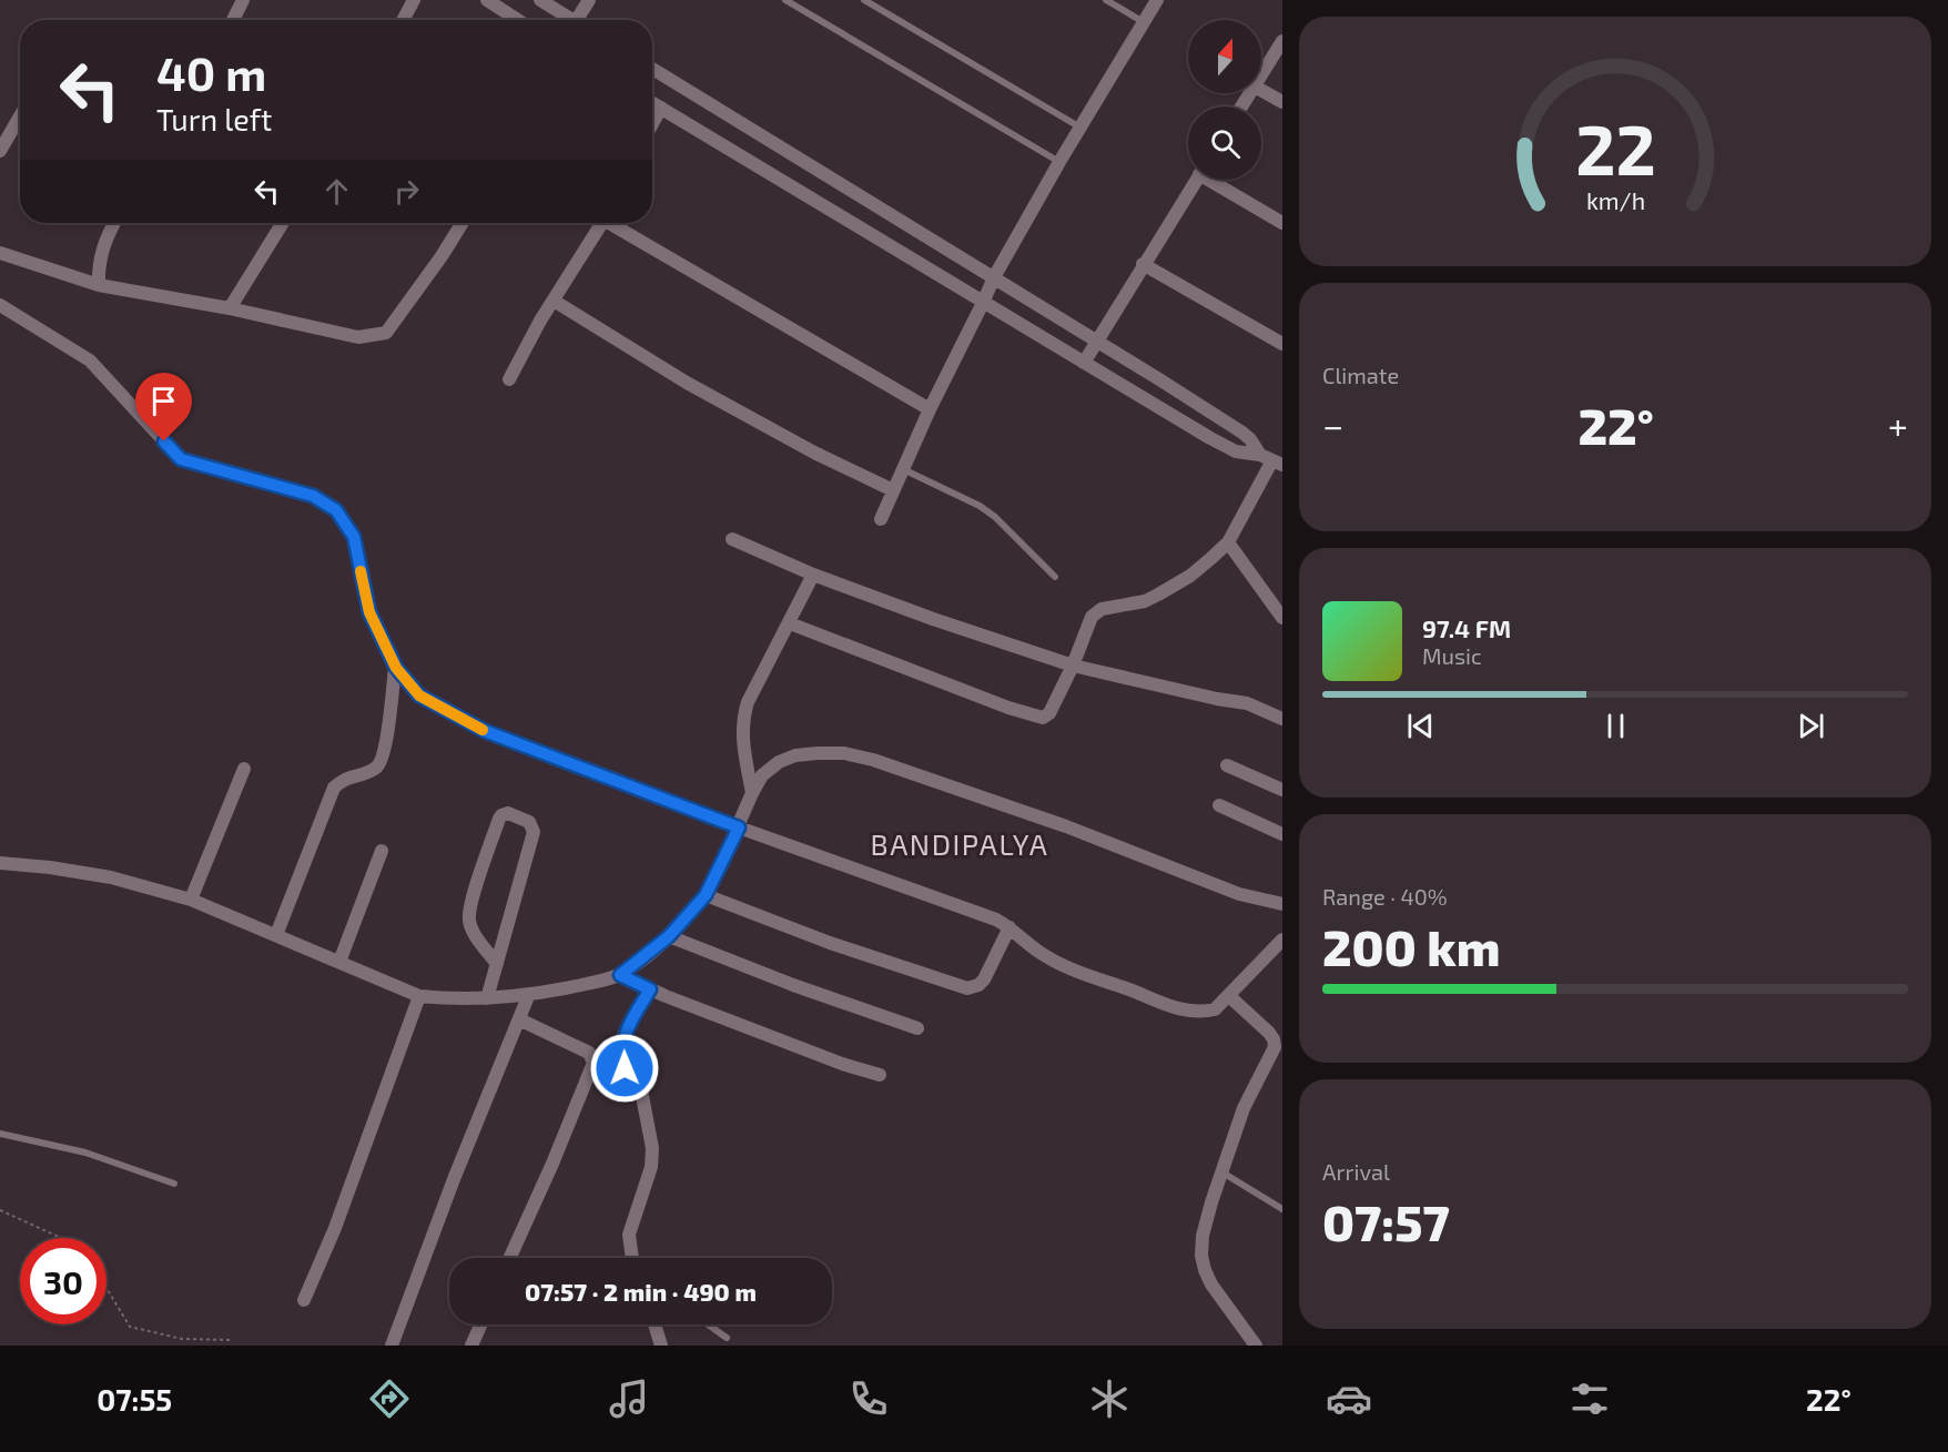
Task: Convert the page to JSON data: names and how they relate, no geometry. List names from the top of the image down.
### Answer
{
  "districts": ["BANDIPALYA"],
  "north": "top",
  "page": {
    "turn": ["40 m", "Turn left"],
    "tile": [
      "Climate",
      ["Range · 40%", "200 km"],
      ["Arrival", "07:57"]
    ],
    "heat": ["−", "22°", "+"],
    "song": ["97.4 FM", "Music"],
    "limit": "30",
    "trip": "07:57 · 2 min · 490 m",
    "tabs": ["07:55", "22°"],
    "gauge": ["22", "km/h"]
  }
}
